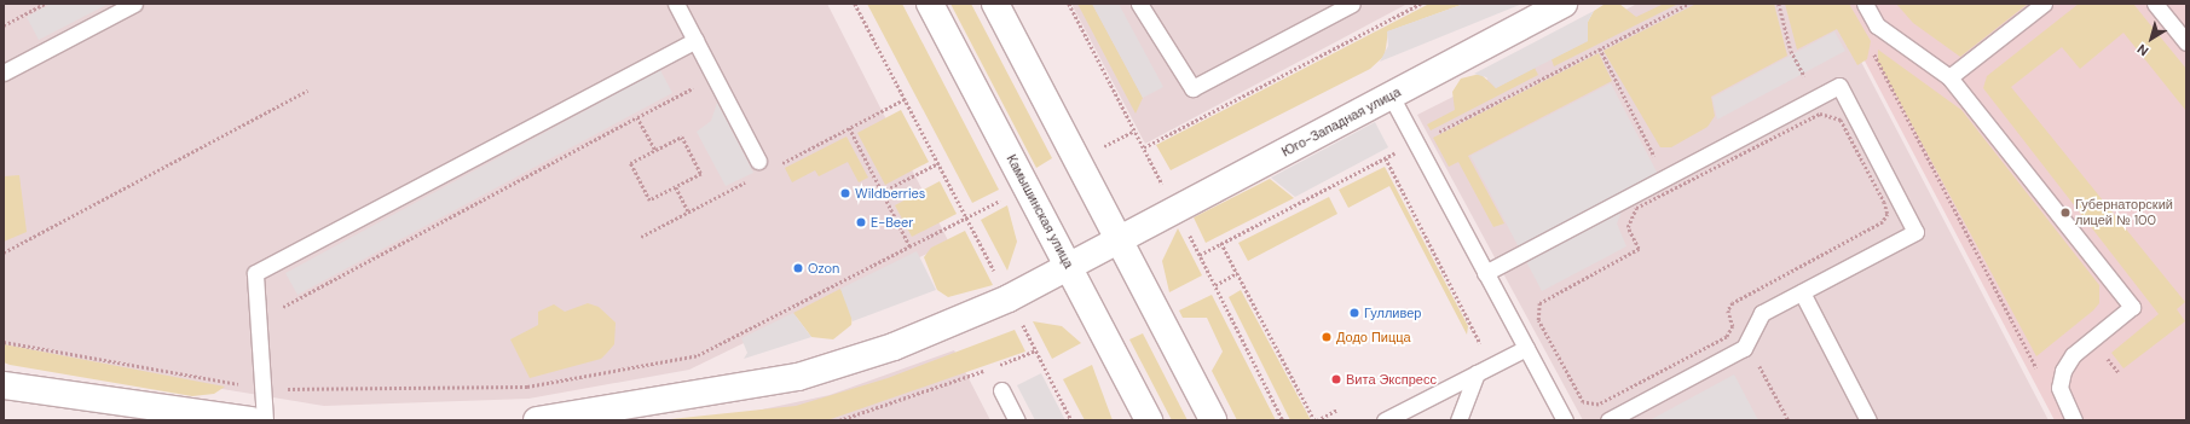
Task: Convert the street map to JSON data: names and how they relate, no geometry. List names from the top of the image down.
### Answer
{
  "streets": {
    "street": ["Юго-Западная улица", "Камышинская улица"]
  },
  "crossings": [
    ["Юго-Западная улица", "Камышинская улица"]
  ],
  "places": [
    "Wildberries",
    "Губернаторский лицей № 100",
    "E-Beer",
    "Ozon",
    "Гулливер",
    "Додо Пицца",
    "Вита Экспресс"
  ],
  "north": "bottom left"
}
